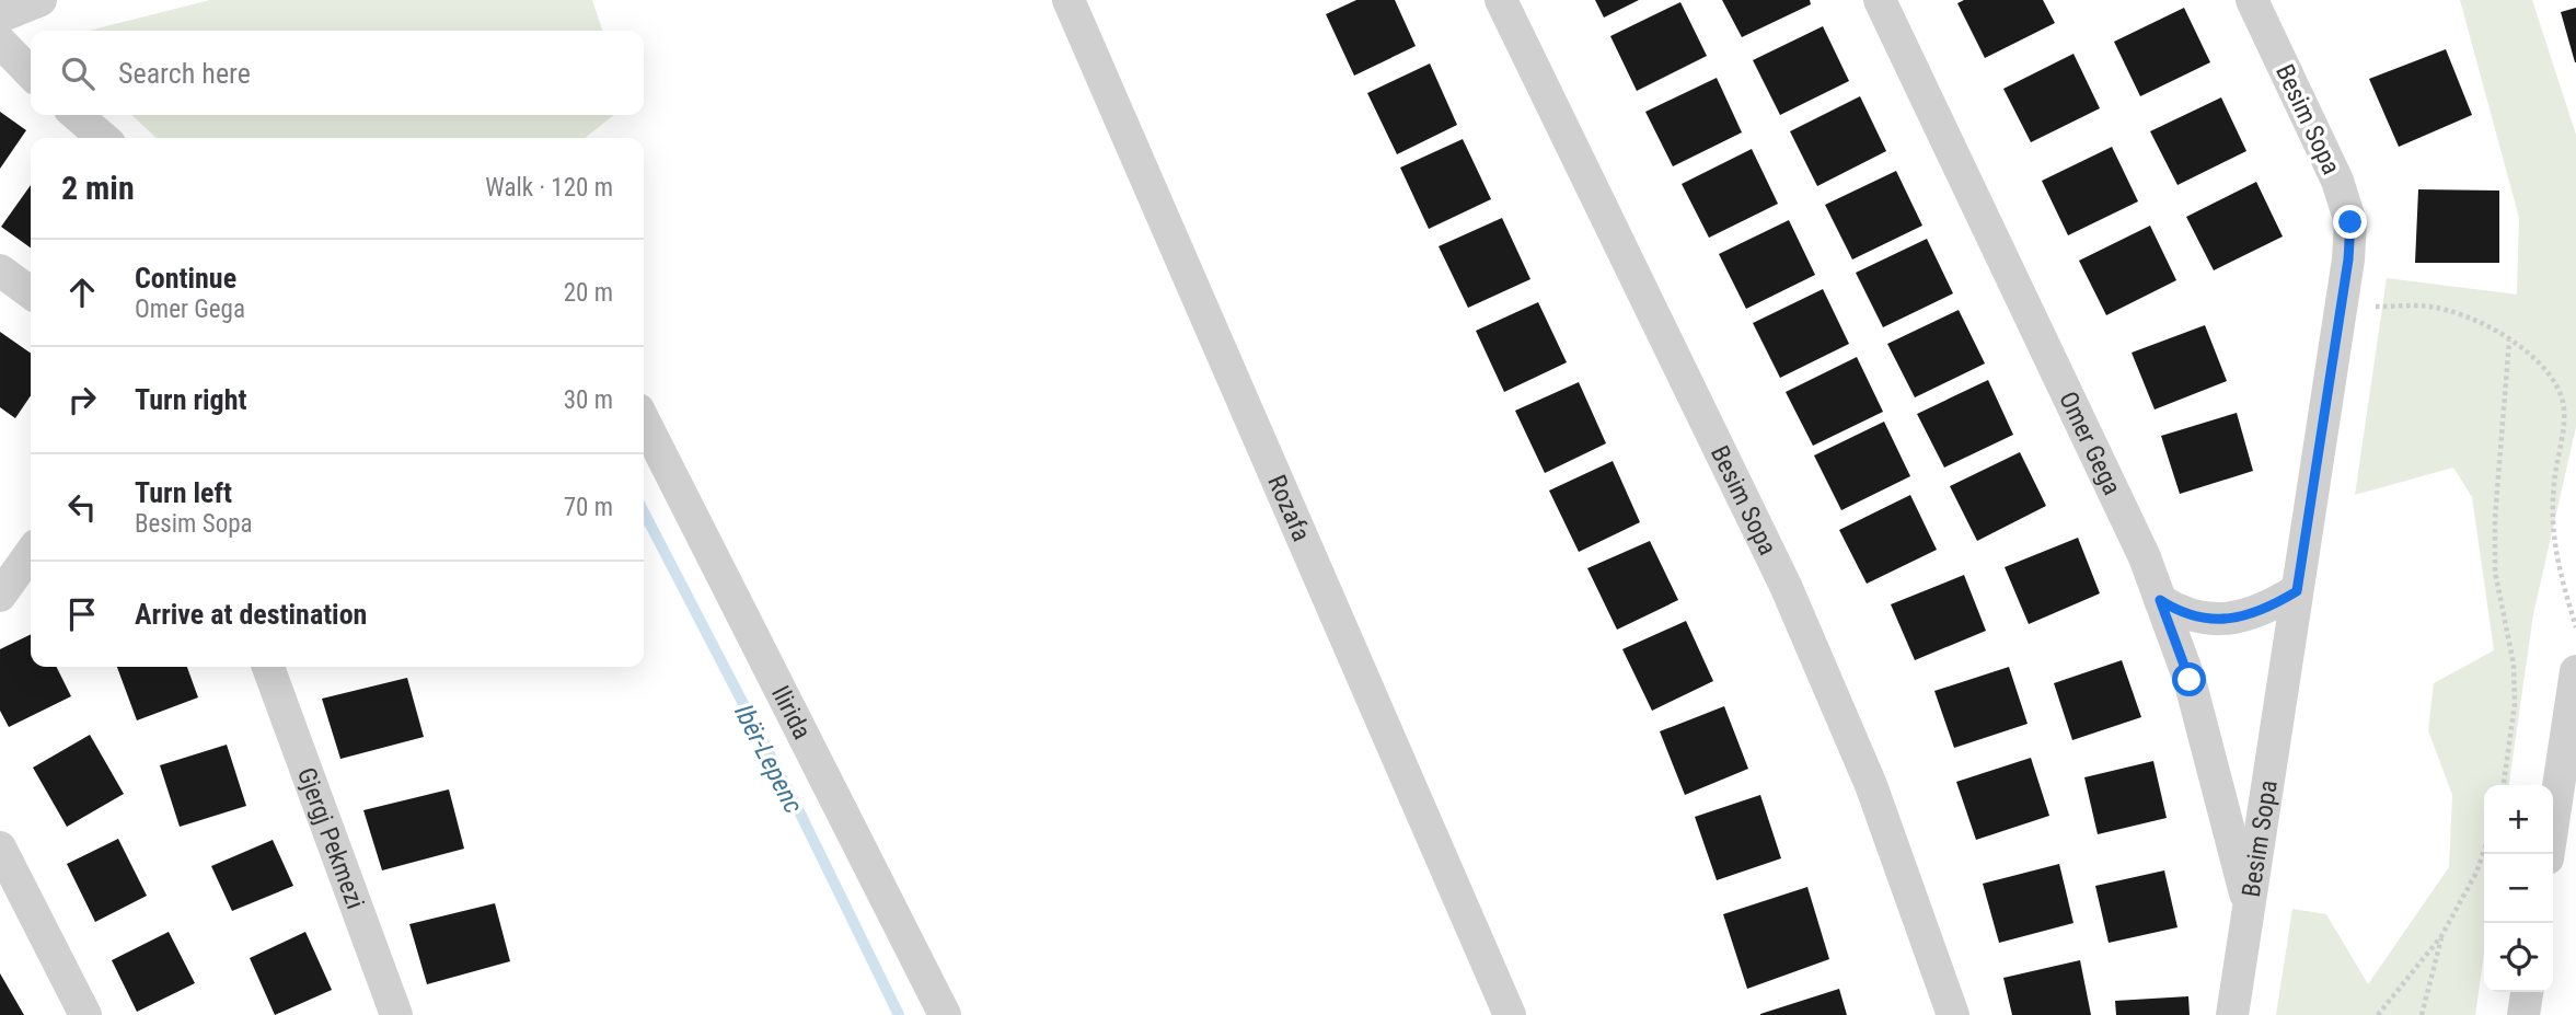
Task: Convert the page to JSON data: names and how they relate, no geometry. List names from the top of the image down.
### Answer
{
  "streets": {
    "street": [
      "Besim Sopa",
      "Omer Gega",
      "Rozafa",
      "Ilirida",
      "Gjergj Pekmezi"
    ]
  },
  "crossings": [
    ["Besim Sopa", "Omer Gega"]
  ],
  "water": ["Ibër-Lepenc"],
  "page": {
    "search": "Search here",
    "heading": ["2 min", "Walk · 120 m"],
    "list": [
      ["Continue", "Omer Gega", "20 m"],
      ["Turn right", "30 m"],
      ["Turn left", "Besim Sopa", "70 m"],
      "Arrive at destination"
    ],
    "map_buttons": ["+", "−"]
  }
}
